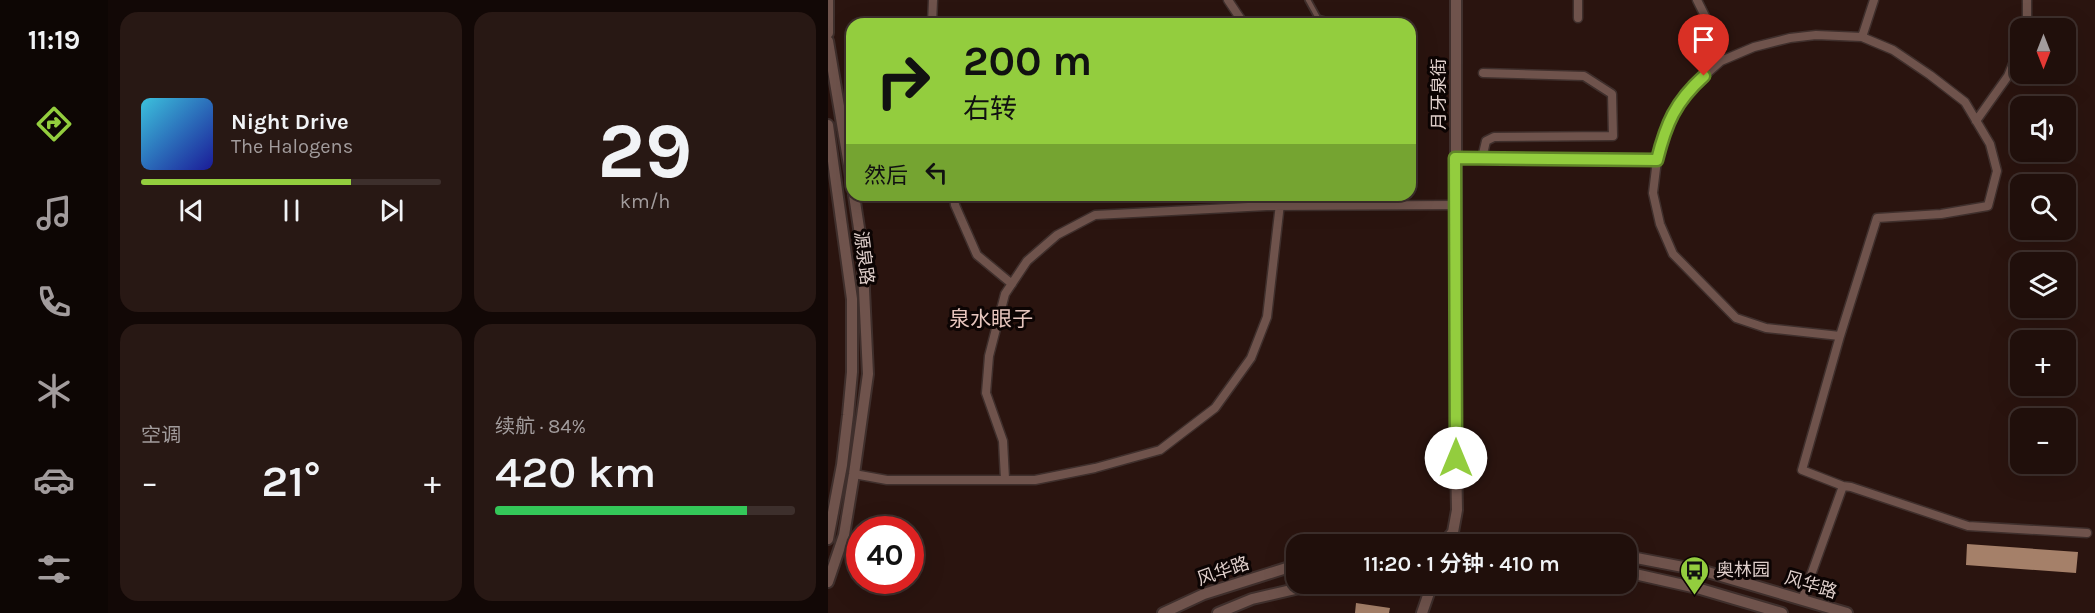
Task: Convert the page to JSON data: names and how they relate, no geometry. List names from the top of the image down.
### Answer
{
  "streets": {
    "street": ["月牙泉街", "源泉路", "风华路"]
  },
  "districts": ["泉水眼子"],
  "places": {
    "bus stop": ["奥林园"]
  },
  "north": "bottom",
  "page": {
    "tabs": "11:19",
    "tile": [
      ["29", "km/h"],
      "空调",
      ["续航 · 84%", "420 km"]
    ],
    "map_buttons": ["+", "−"],
    "turn": ["200 m", "右转"],
    "song": ["Night Drive", "The Halogens"],
    "then": "然后",
    "heat": ["−", "21°", "+"],
    "limit": "40",
    "trip": "11:20 · 1 分钟 · 410 m"
  }
}
